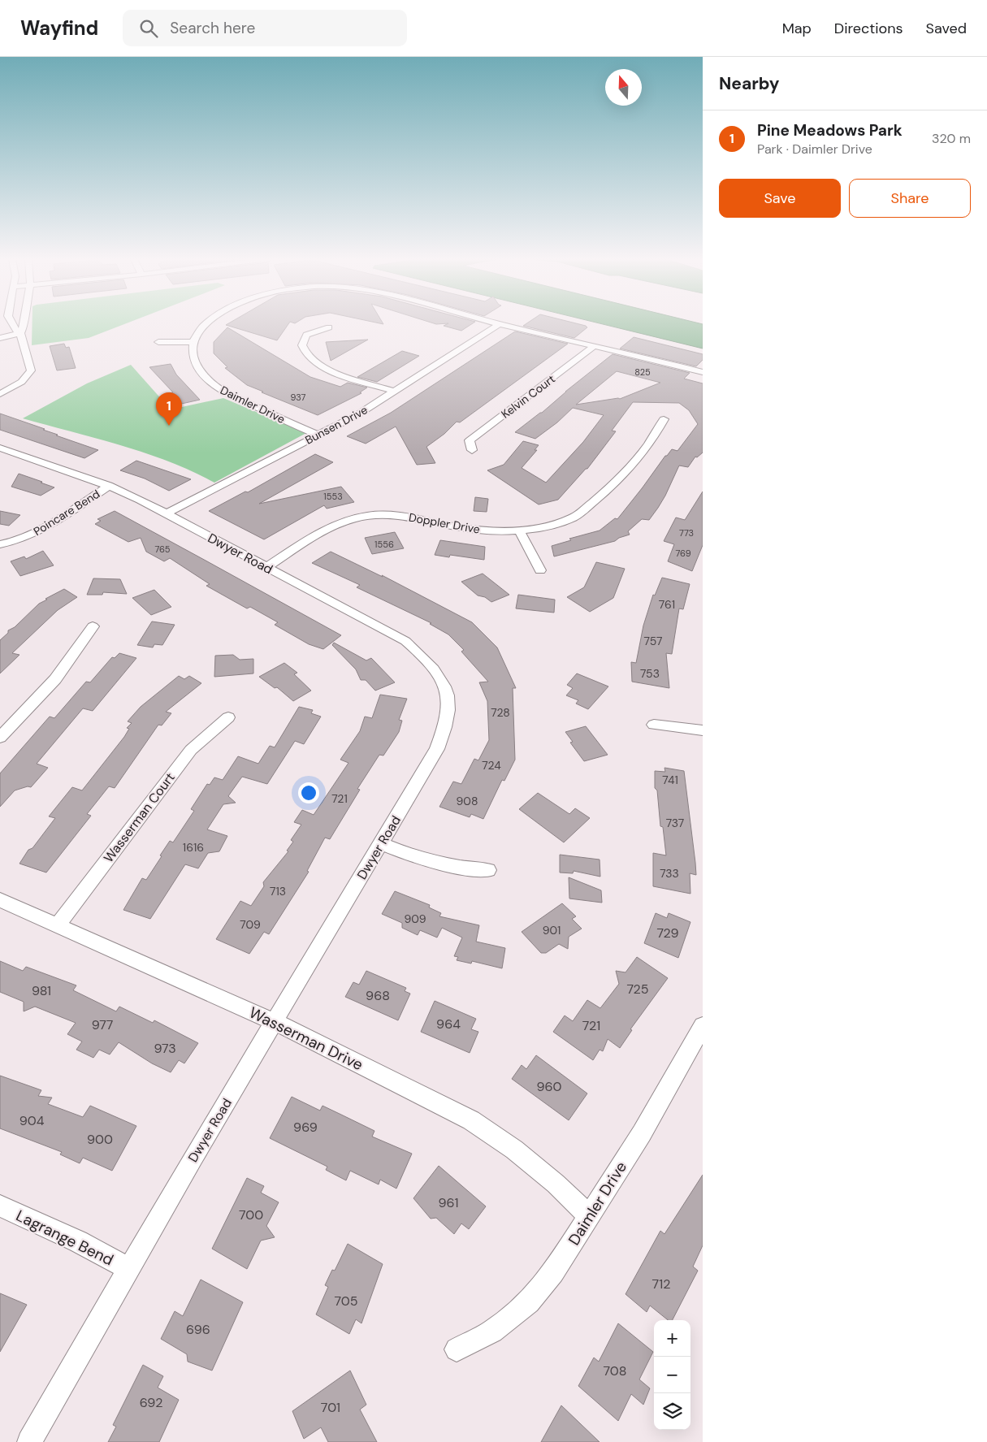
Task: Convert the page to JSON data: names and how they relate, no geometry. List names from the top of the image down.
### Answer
{
  "streets": {
    "street": [
      "Kelvin Court",
      "Daimler Drive",
      "Bunsen Drive",
      "Poincare Bend",
      "Doppler Drive",
      "Dwyer Road",
      "Wasserman Court",
      "Wasserman Drive",
      "Lagrange Bend"
    ]
  },
  "crossings": [
    ["Daimler Drive", "Bunsen Drive"],
    ["Daimler Drive", "Wasserman Drive"],
    ["Bunsen Drive", "Dwyer Road"],
    ["Poincare Bend", "Dwyer Road"],
    ["Doppler Drive", "Dwyer Road"],
    ["Dwyer Road", "Wasserman Drive"],
    ["Dwyer Road", "Lagrange Bend"],
    ["Wasserman Court", "Wasserman Drive"]
  ],
  "house_numbers": [
    "825",
    "937",
    "1553",
    "773",
    "1556",
    "765",
    "769",
    "761",
    "757",
    "753",
    "728",
    "724",
    "741",
    "721",
    "908",
    "737",
    "1616",
    "733",
    "713",
    "909",
    "709",
    "901",
    "729",
    "725",
    "981",
    "968",
    "964",
    "977",
    "721",
    "973",
    "960",
    "904",
    "969",
    "900",
    "961",
    "700",
    "712",
    "705",
    "696",
    "708",
    "692",
    "701"
  ],
  "north": "top",
  "page": {
    "header": "Wayfind",
    "search": "Search here",
    "nav": ["Map", "Directions", "Saved"],
    "heading": "Nearby",
    "list": [
      {
        "mark": "1",
        "name": "Pine Meadows Park",
        "note": "Park · Daimler Drive",
        "value": "320 m"
      }
    ],
    "buttons": ["Save", "Share"],
    "pins": "1",
    "map_buttons": ["+", "−"]
  }
}
